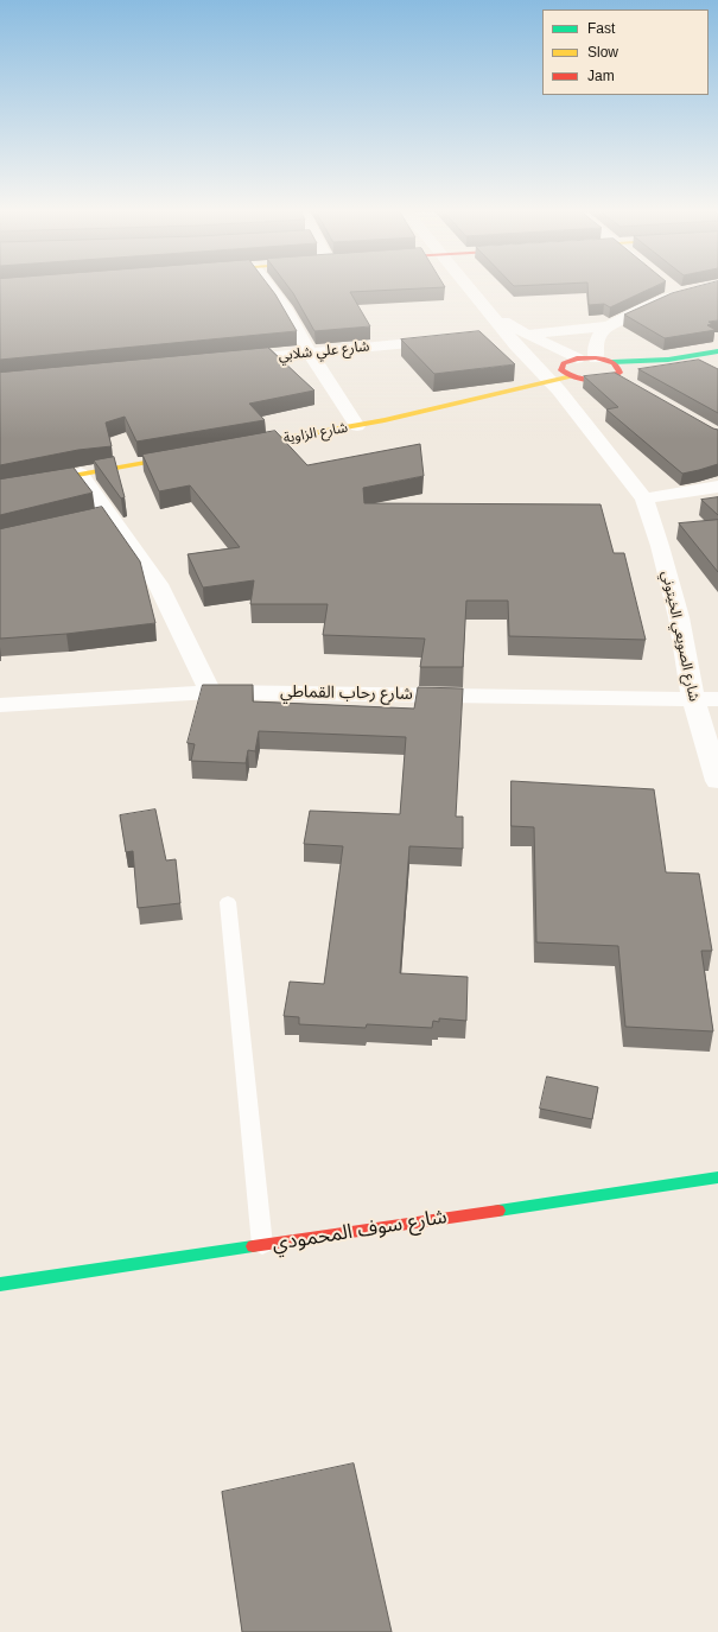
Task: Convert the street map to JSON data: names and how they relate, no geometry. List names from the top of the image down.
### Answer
{
  "streets": {
    "main road": ["شارع الزاوية", "شارع سوف المحمودي"],
    "street": ["شارع علي شلابي", "شارع الصويعي الخيتوني", "شارع رحاب القماطي"]
  },
  "crossings": [
    ["شارع الزاوية", "شارع الصويعي الخيتوني"],
    ["شارع الصويعي الخيتوني", "شارع رحاب القماطي"]
  ],
  "legend": ["Fast", "Slow", "Jam"]
}
